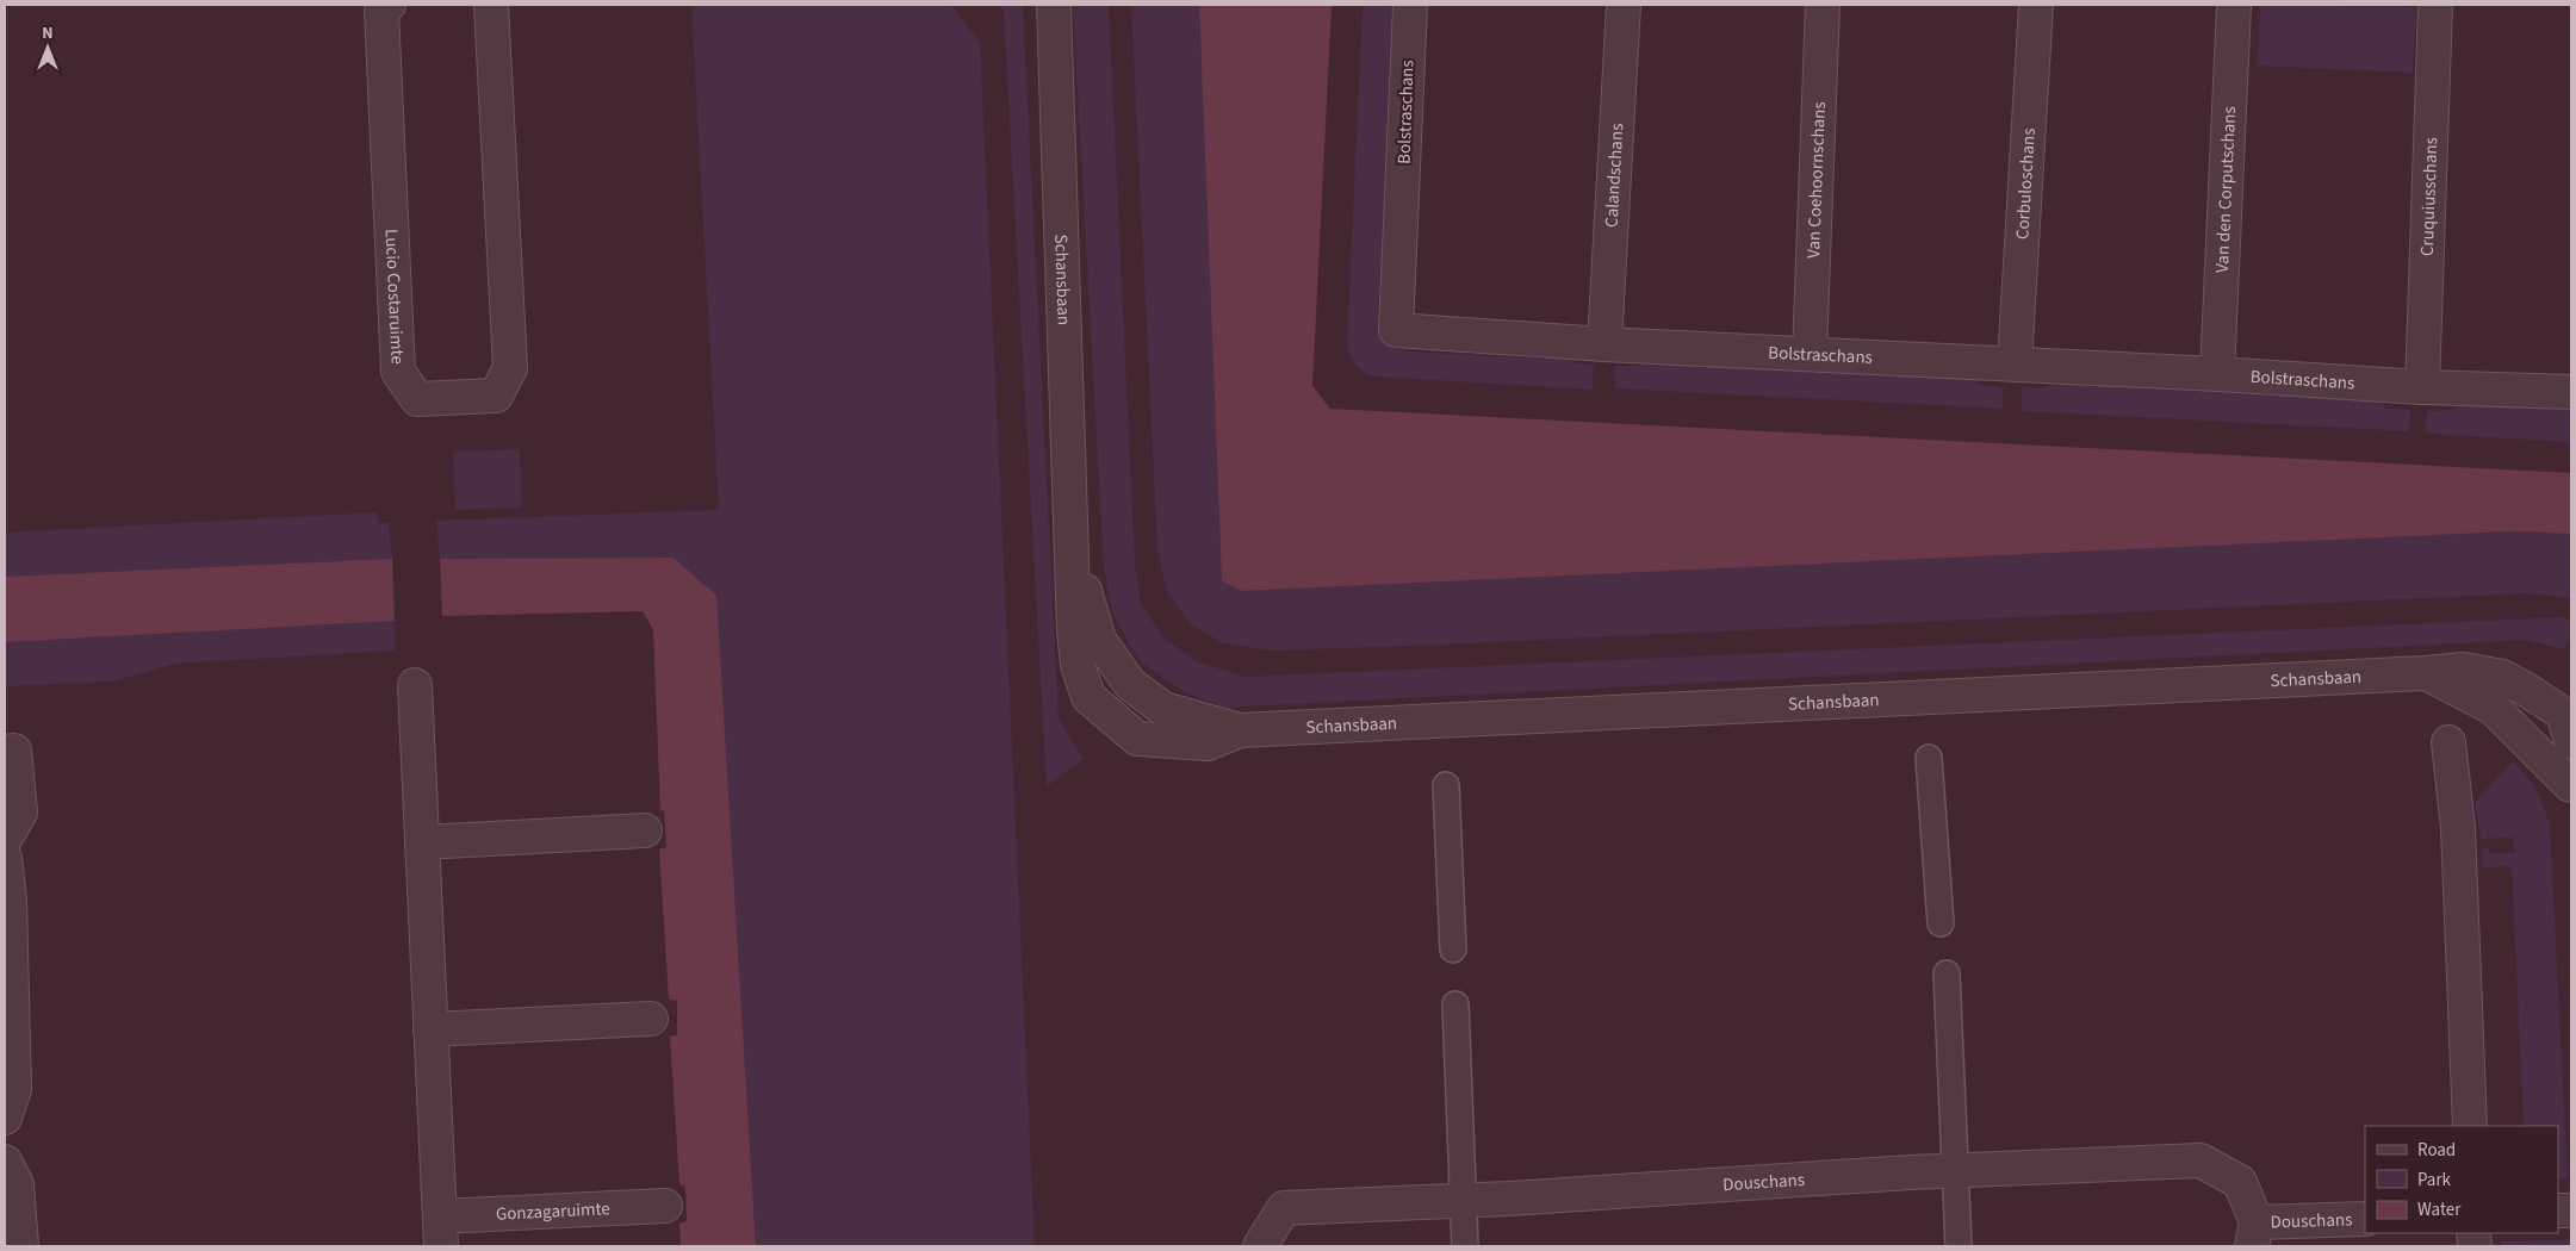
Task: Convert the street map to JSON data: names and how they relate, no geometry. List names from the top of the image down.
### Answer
{
  "streets": {
    "street": [
      "Bolstraschans",
      "Calandschans",
      "Van Coehoornschans",
      "Corbuloschans",
      "Van den Corputschans",
      "Cruquiusschans",
      "Schansbaan",
      "Lucio Costaruimte",
      "Douschans",
      "Gonzagaruimte"
    ]
  },
  "crossings": [
    ["Bolstraschans", "Calandschans"],
    ["Bolstraschans", "Van Coehoornschans"],
    ["Bolstraschans", "Corbuloschans"],
    ["Bolstraschans", "Van den Corputschans"],
    ["Bolstraschans", "Cruquiusschans"]
  ],
  "legend": ["Road", "Park", "Water"],
  "north": "top"
}
